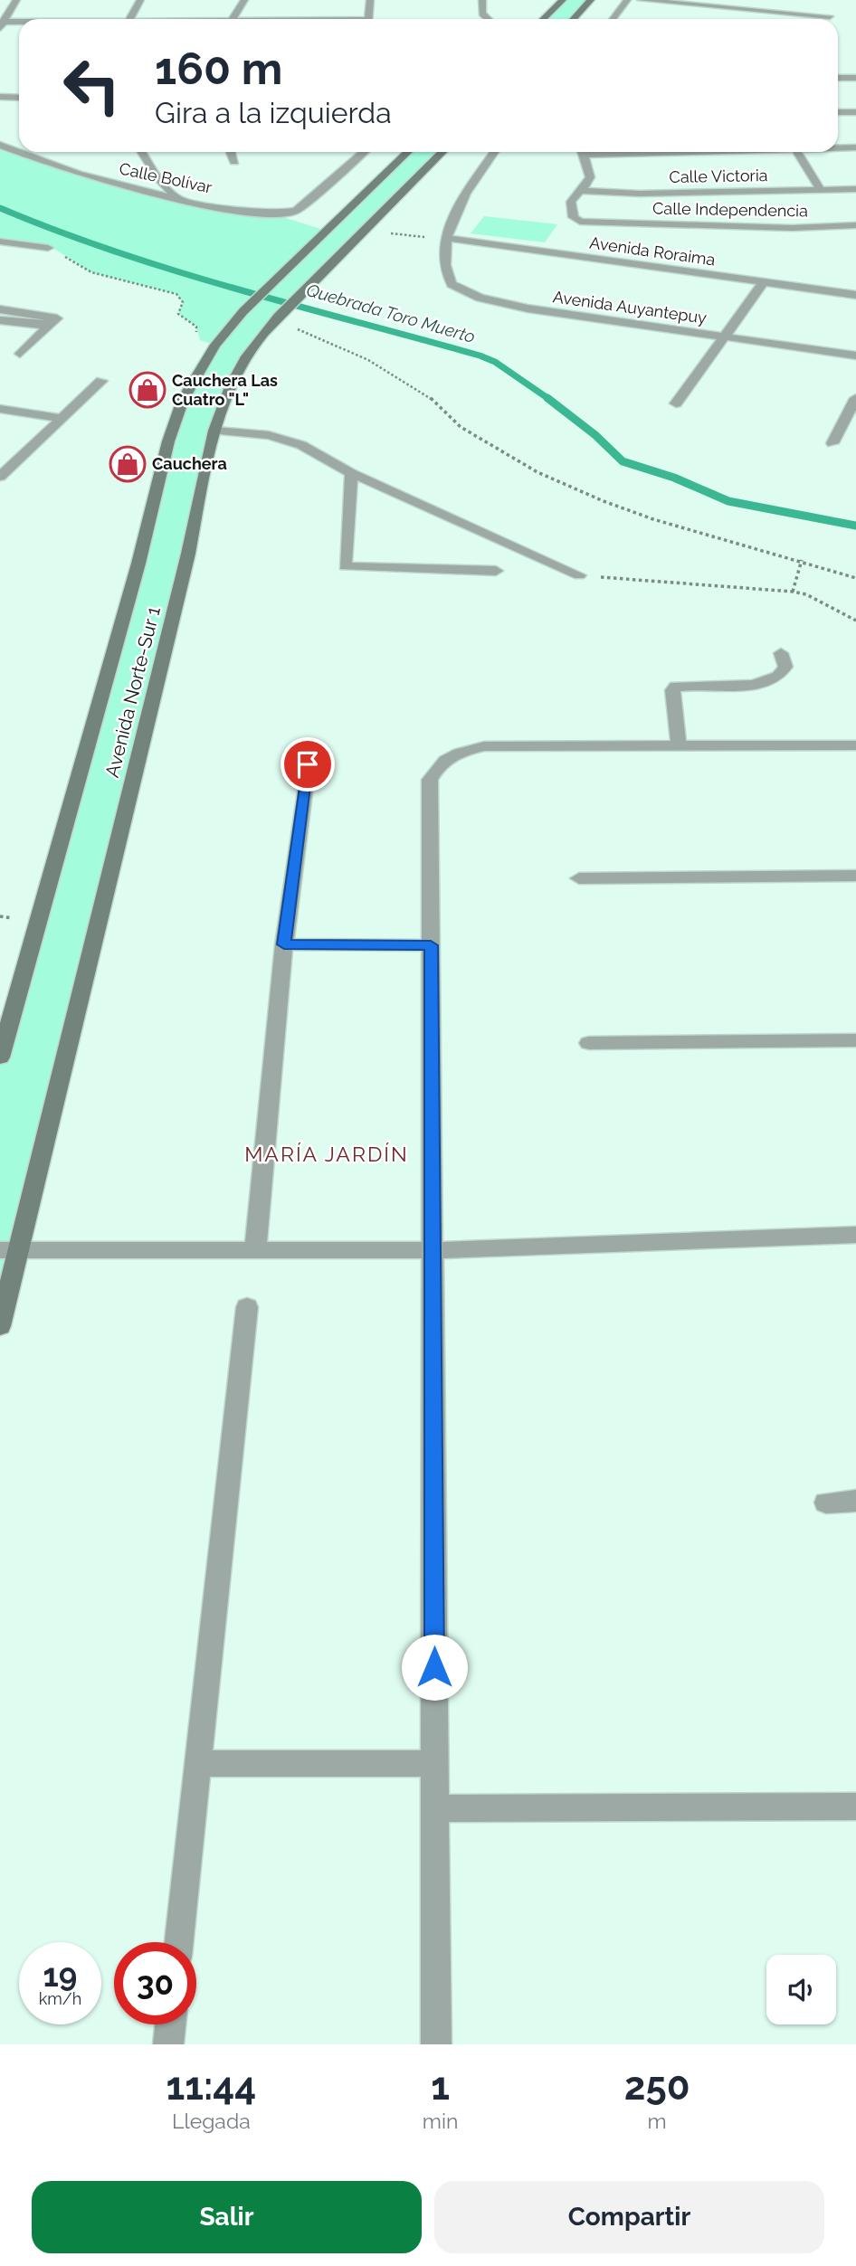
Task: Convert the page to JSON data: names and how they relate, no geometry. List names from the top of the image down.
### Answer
{
  "streets": {
    "main road": ["Avenida Norte-Sur 1"],
    "street": [
      "Calle Victoria",
      "Calle Bolívar",
      "Calle Independencia",
      "Avenida Roraima",
      "Avenida Auyantepuy"
    ]
  },
  "crossings": [
    ["Calle Victoria", "Calle Independencia"],
    ["Avenida Roraima", "Avenida Auyantepuy"]
  ],
  "districts": ["MARÍA JARDÍN"],
  "water": ["Quebrada Toro Muerto"],
  "places": {
    "shop": ["Cauchera Las Cuatro \"L\"", "Cauchera"]
  },
  "page": {
    "turn": ["160 m", "Gira a la izquierda"],
    "speed": "19 km/h",
    "limit": "30",
    "eta": [
      "11:44",
      "Llegada",
      "1",
      "min",
      "250",
      "m"
    ],
    "buttons": ["Salir", "Compartir"]
  }
}
